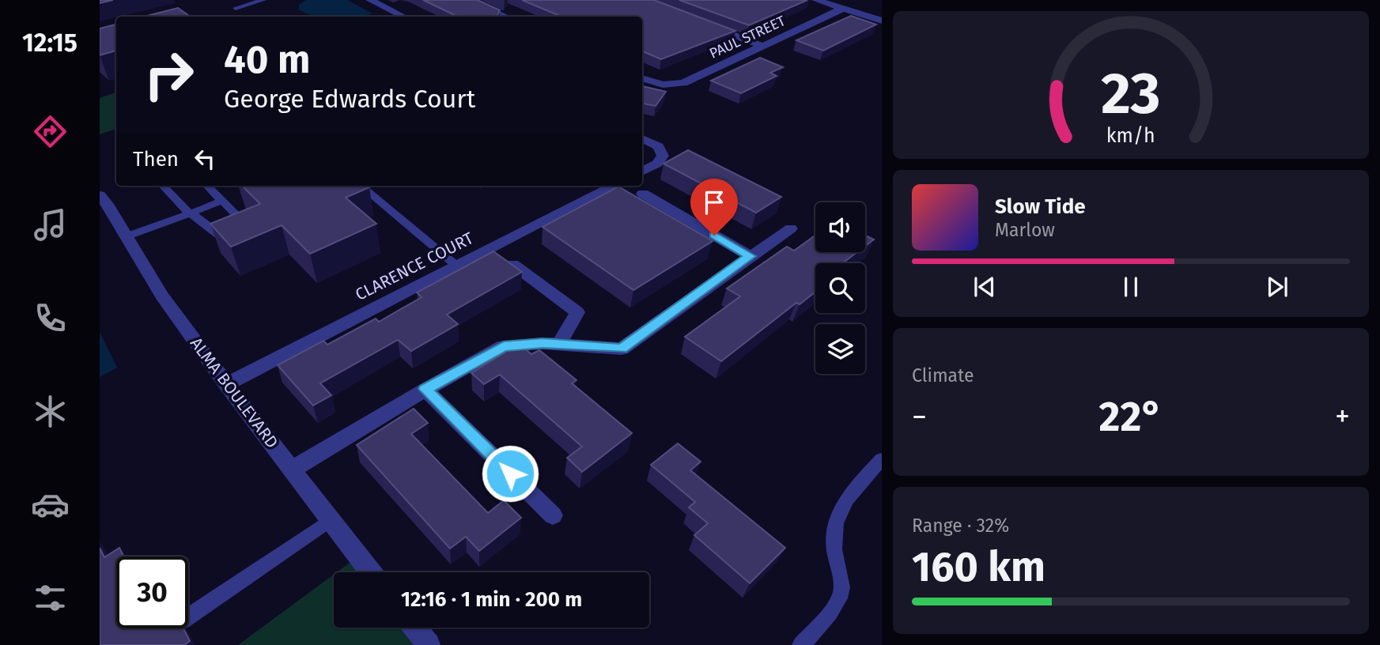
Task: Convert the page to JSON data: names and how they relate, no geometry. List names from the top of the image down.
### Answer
{
  "streets": {
    "street": ["PAUL STREET", "CLARENCE COURT", "ALMA BOULEVARD"]
  },
  "crossings": [
    ["CLARENCE COURT", "ALMA BOULEVARD"]
  ],
  "page": {
    "tabs": "12:15",
    "turn": ["40 m", "George Edwards Court"],
    "then": "Then",
    "song": ["Slow Tide", "Marlow"],
    "tile": [
      "Climate",
      ["Range · 32%", "160 km"]
    ],
    "heat": ["−", "22°", "+"],
    "limit": "30",
    "trip": "12:16 · 1 min · 200 m",
    "gauge": ["23", "km/h"]
  }
}
